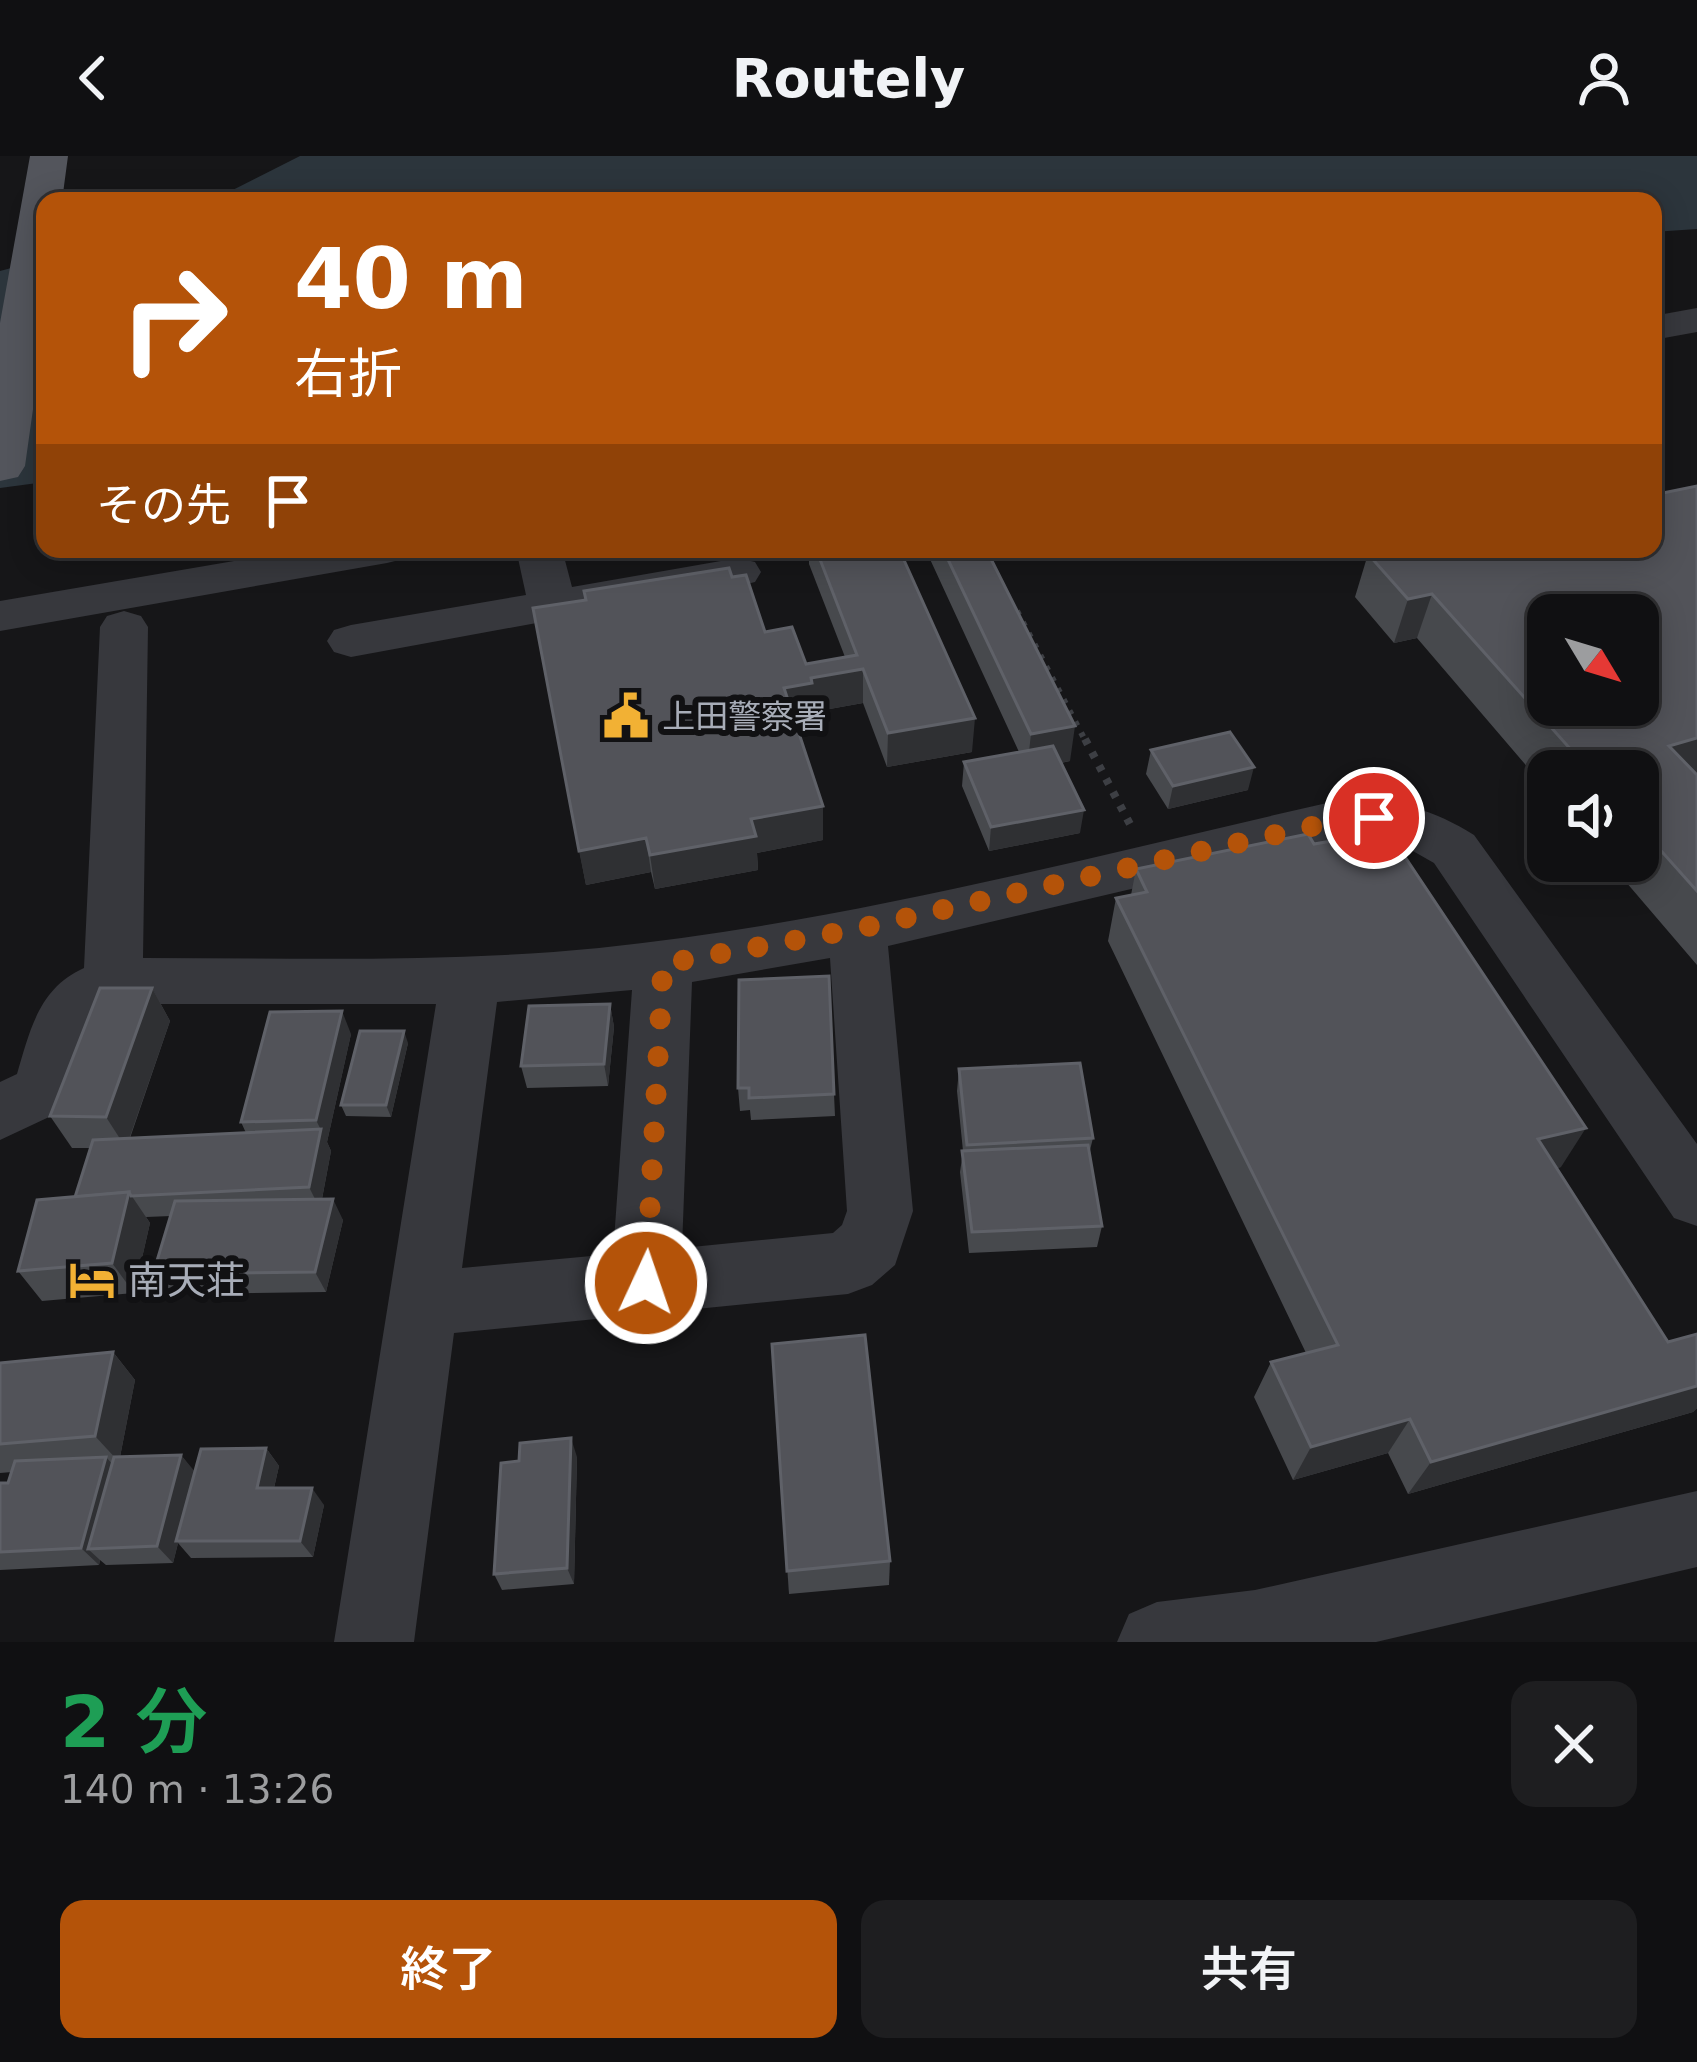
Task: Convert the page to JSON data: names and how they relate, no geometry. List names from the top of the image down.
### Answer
{
  "places": {
    "public building": ["上田警察署"],
    "hotel": ["南天荘"]
  },
  "north": "bottom right",
  "page": {
    "header": "Routely",
    "turn": ["40 m", "右折"],
    "then": "その先",
    "heading": ["2 分", "140 m · 13:26"],
    "buttons": ["終了", "共有"]
  }
}
